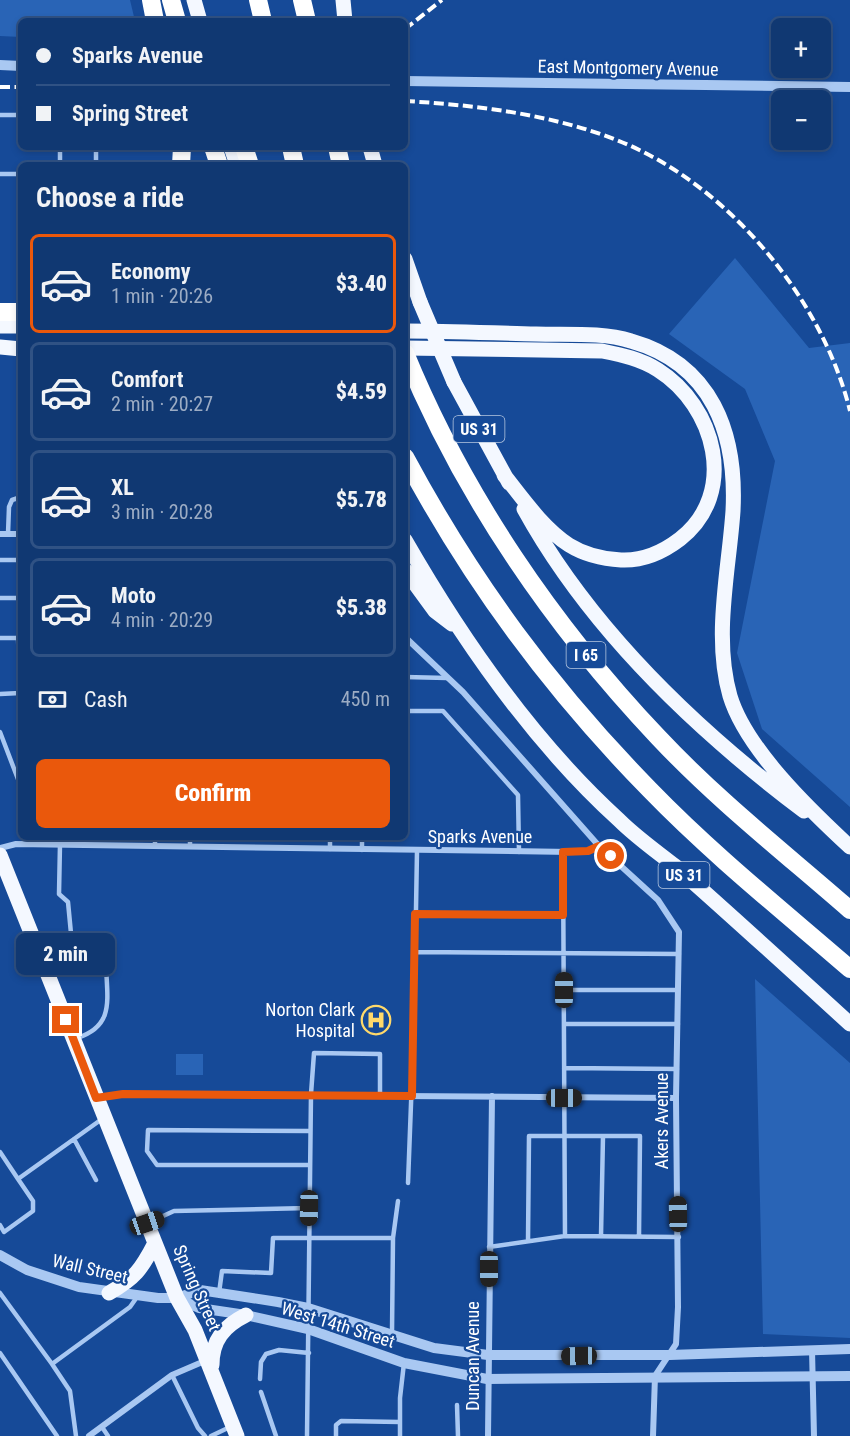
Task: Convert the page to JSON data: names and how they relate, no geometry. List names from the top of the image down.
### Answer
{
  "streets": {
    "highway": ["I 65"],
    "main road": ["US 31", "Spring Street"],
    "street": [
      "East Montgomery Avenue",
      "Sparks Avenue",
      "Akers Avenue",
      "Wall Street",
      "West 14th Street",
      "Duncan Avenue"
    ]
  },
  "crossings": [
    ["Sparks Avenue", "Akers Avenue"],
    ["Akers Avenue", "West 14th Street"],
    ["Wall Street", "Spring Street"],
    ["Wall Street", "West 14th Street"],
    ["Spring Street", "West 14th Street"],
    ["West 14th Street", "Duncan Avenue"]
  ],
  "places": {
    "hospital": ["Norton Clark Hospital"]
  },
  "page": {
    "map_buttons": ["+", "−"],
    "banner": ["Sparks Avenue", "Spring Street"],
    "heading": "Choose a ride",
    "list": [
      {
        "name": "Economy",
        "note": "1 min · 20:26",
        "value": "$3.40"
      },
      {
        "name": "Comfort",
        "note": "2 min · 20:27",
        "value": "$4.59"
      },
      {
        "name": "XL",
        "note": "3 min · 20:28",
        "value": "$5.78"
      },
      {
        "name": "Moto",
        "note": "4 min · 20:29",
        "value": "$5.38"
      }
    ],
    "pay": ["Cash", "450 m"],
    "buttons": "Confirm",
    "bubble": "2 min"
  }
}
